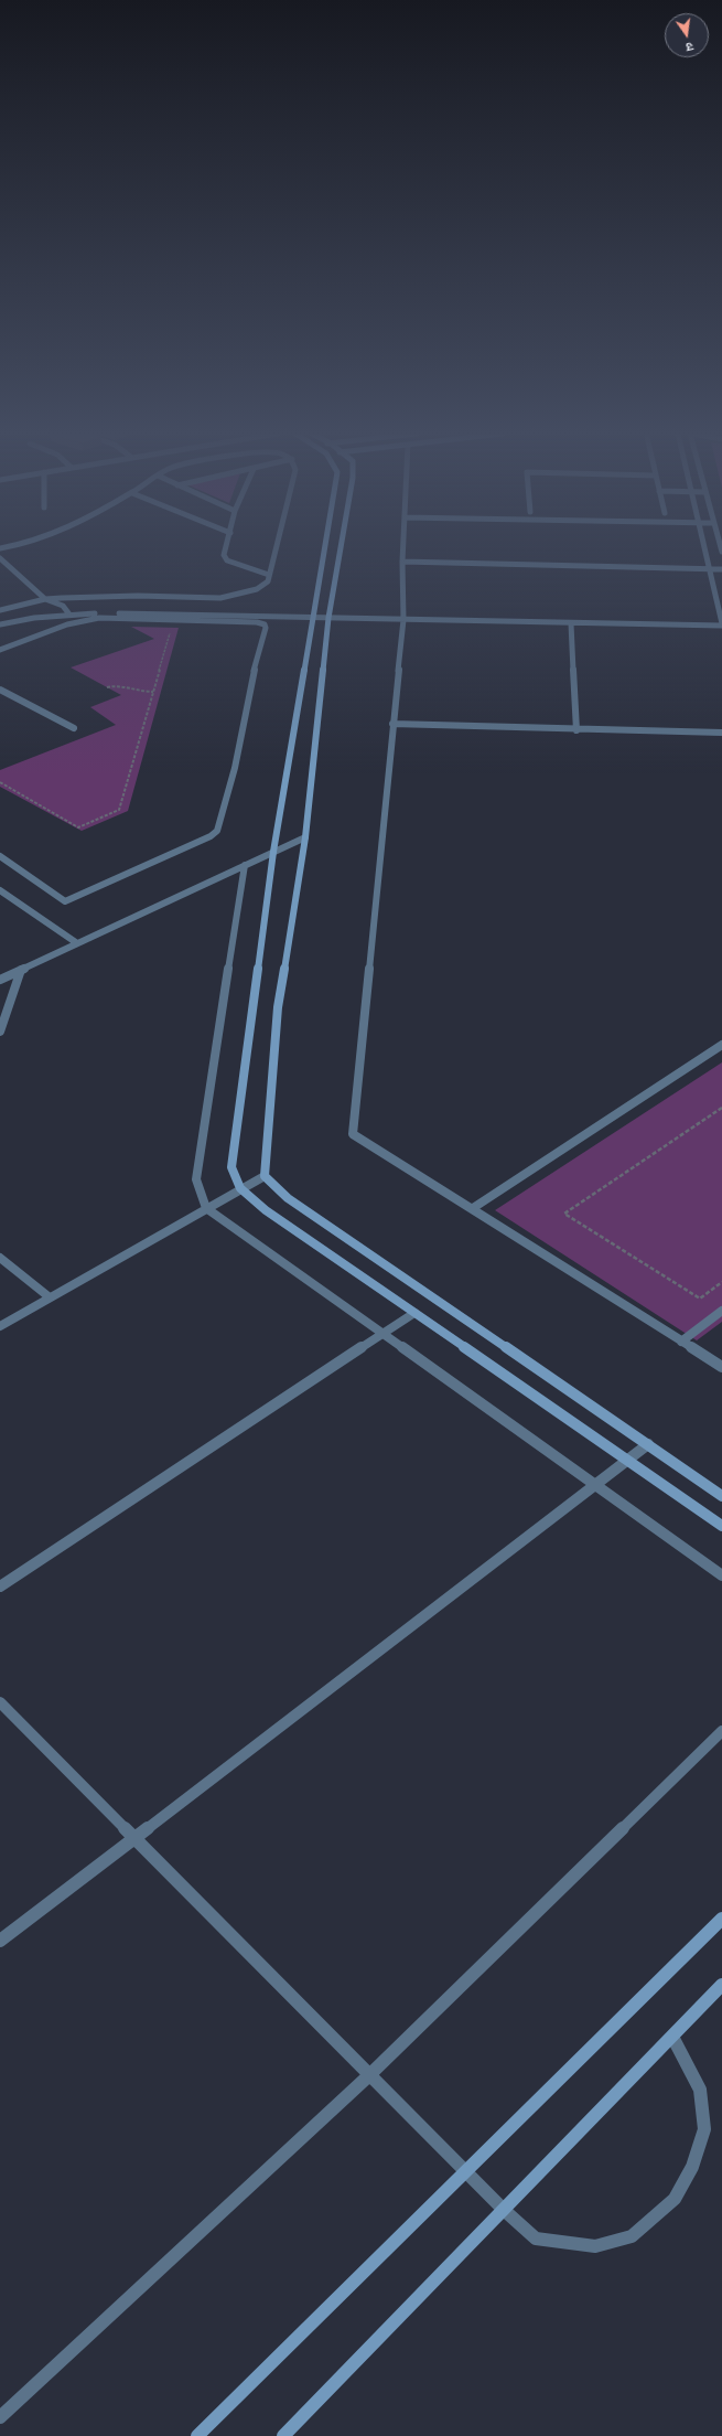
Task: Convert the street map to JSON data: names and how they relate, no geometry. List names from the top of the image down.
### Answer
{
  "north": "bottom"
}
